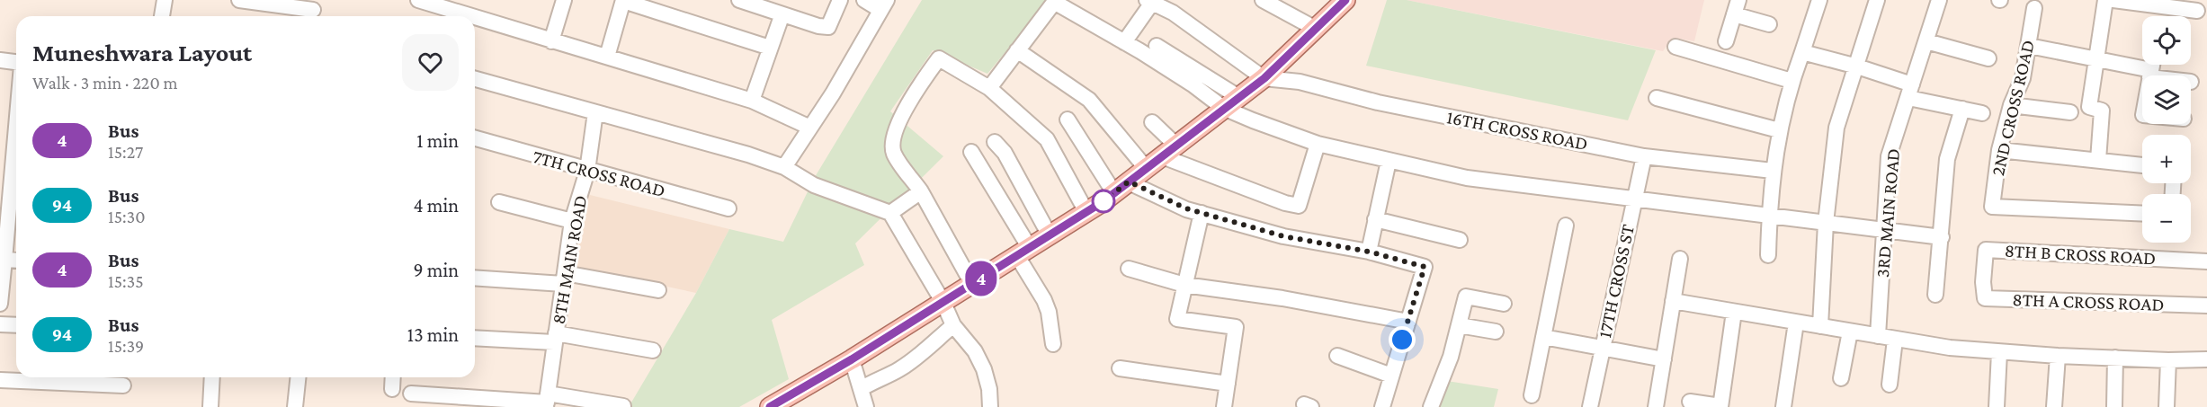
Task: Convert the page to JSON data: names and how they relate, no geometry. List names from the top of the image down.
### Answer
{
  "streets": {
    "street": [
      "2ND CROSS ROAD",
      "16TH CROSS ROAD",
      "7TH CROSS ROAD",
      "3RD MAIN ROAD",
      "8TH B CROSS ROAD",
      "8TH MAIN ROAD",
      "17TH CROSS ST",
      "8TH A CROSS ROAD"
    ]
  },
  "crossings": [
    ["16TH CROSS ROAD", "17TH CROSS ST"],
    ["7TH CROSS ROAD", "8TH MAIN ROAD"],
    ["8TH B CROSS ROAD", "8TH A CROSS ROAD"]
  ],
  "lines": ["bus line 4"],
  "page": {
    "on_map": "4",
    "map_buttons": ["+", "−"],
    "heading": ["Muneshwara Layout", "Walk · 3 min · 220 m"],
    "list": [
      {
        "mark": "4",
        "name": "Bus",
        "note": "15:27",
        "value": "1 min"
      },
      {
        "mark": "94",
        "name": "Bus",
        "note": "15:30",
        "value": "4 min"
      },
      {
        "mark": "4",
        "name": "Bus",
        "note": "15:35",
        "value": "9 min"
      },
      {
        "mark": "94",
        "name": "Bus",
        "note": "15:39",
        "value": "13 min"
      }
    ]
  }
}
